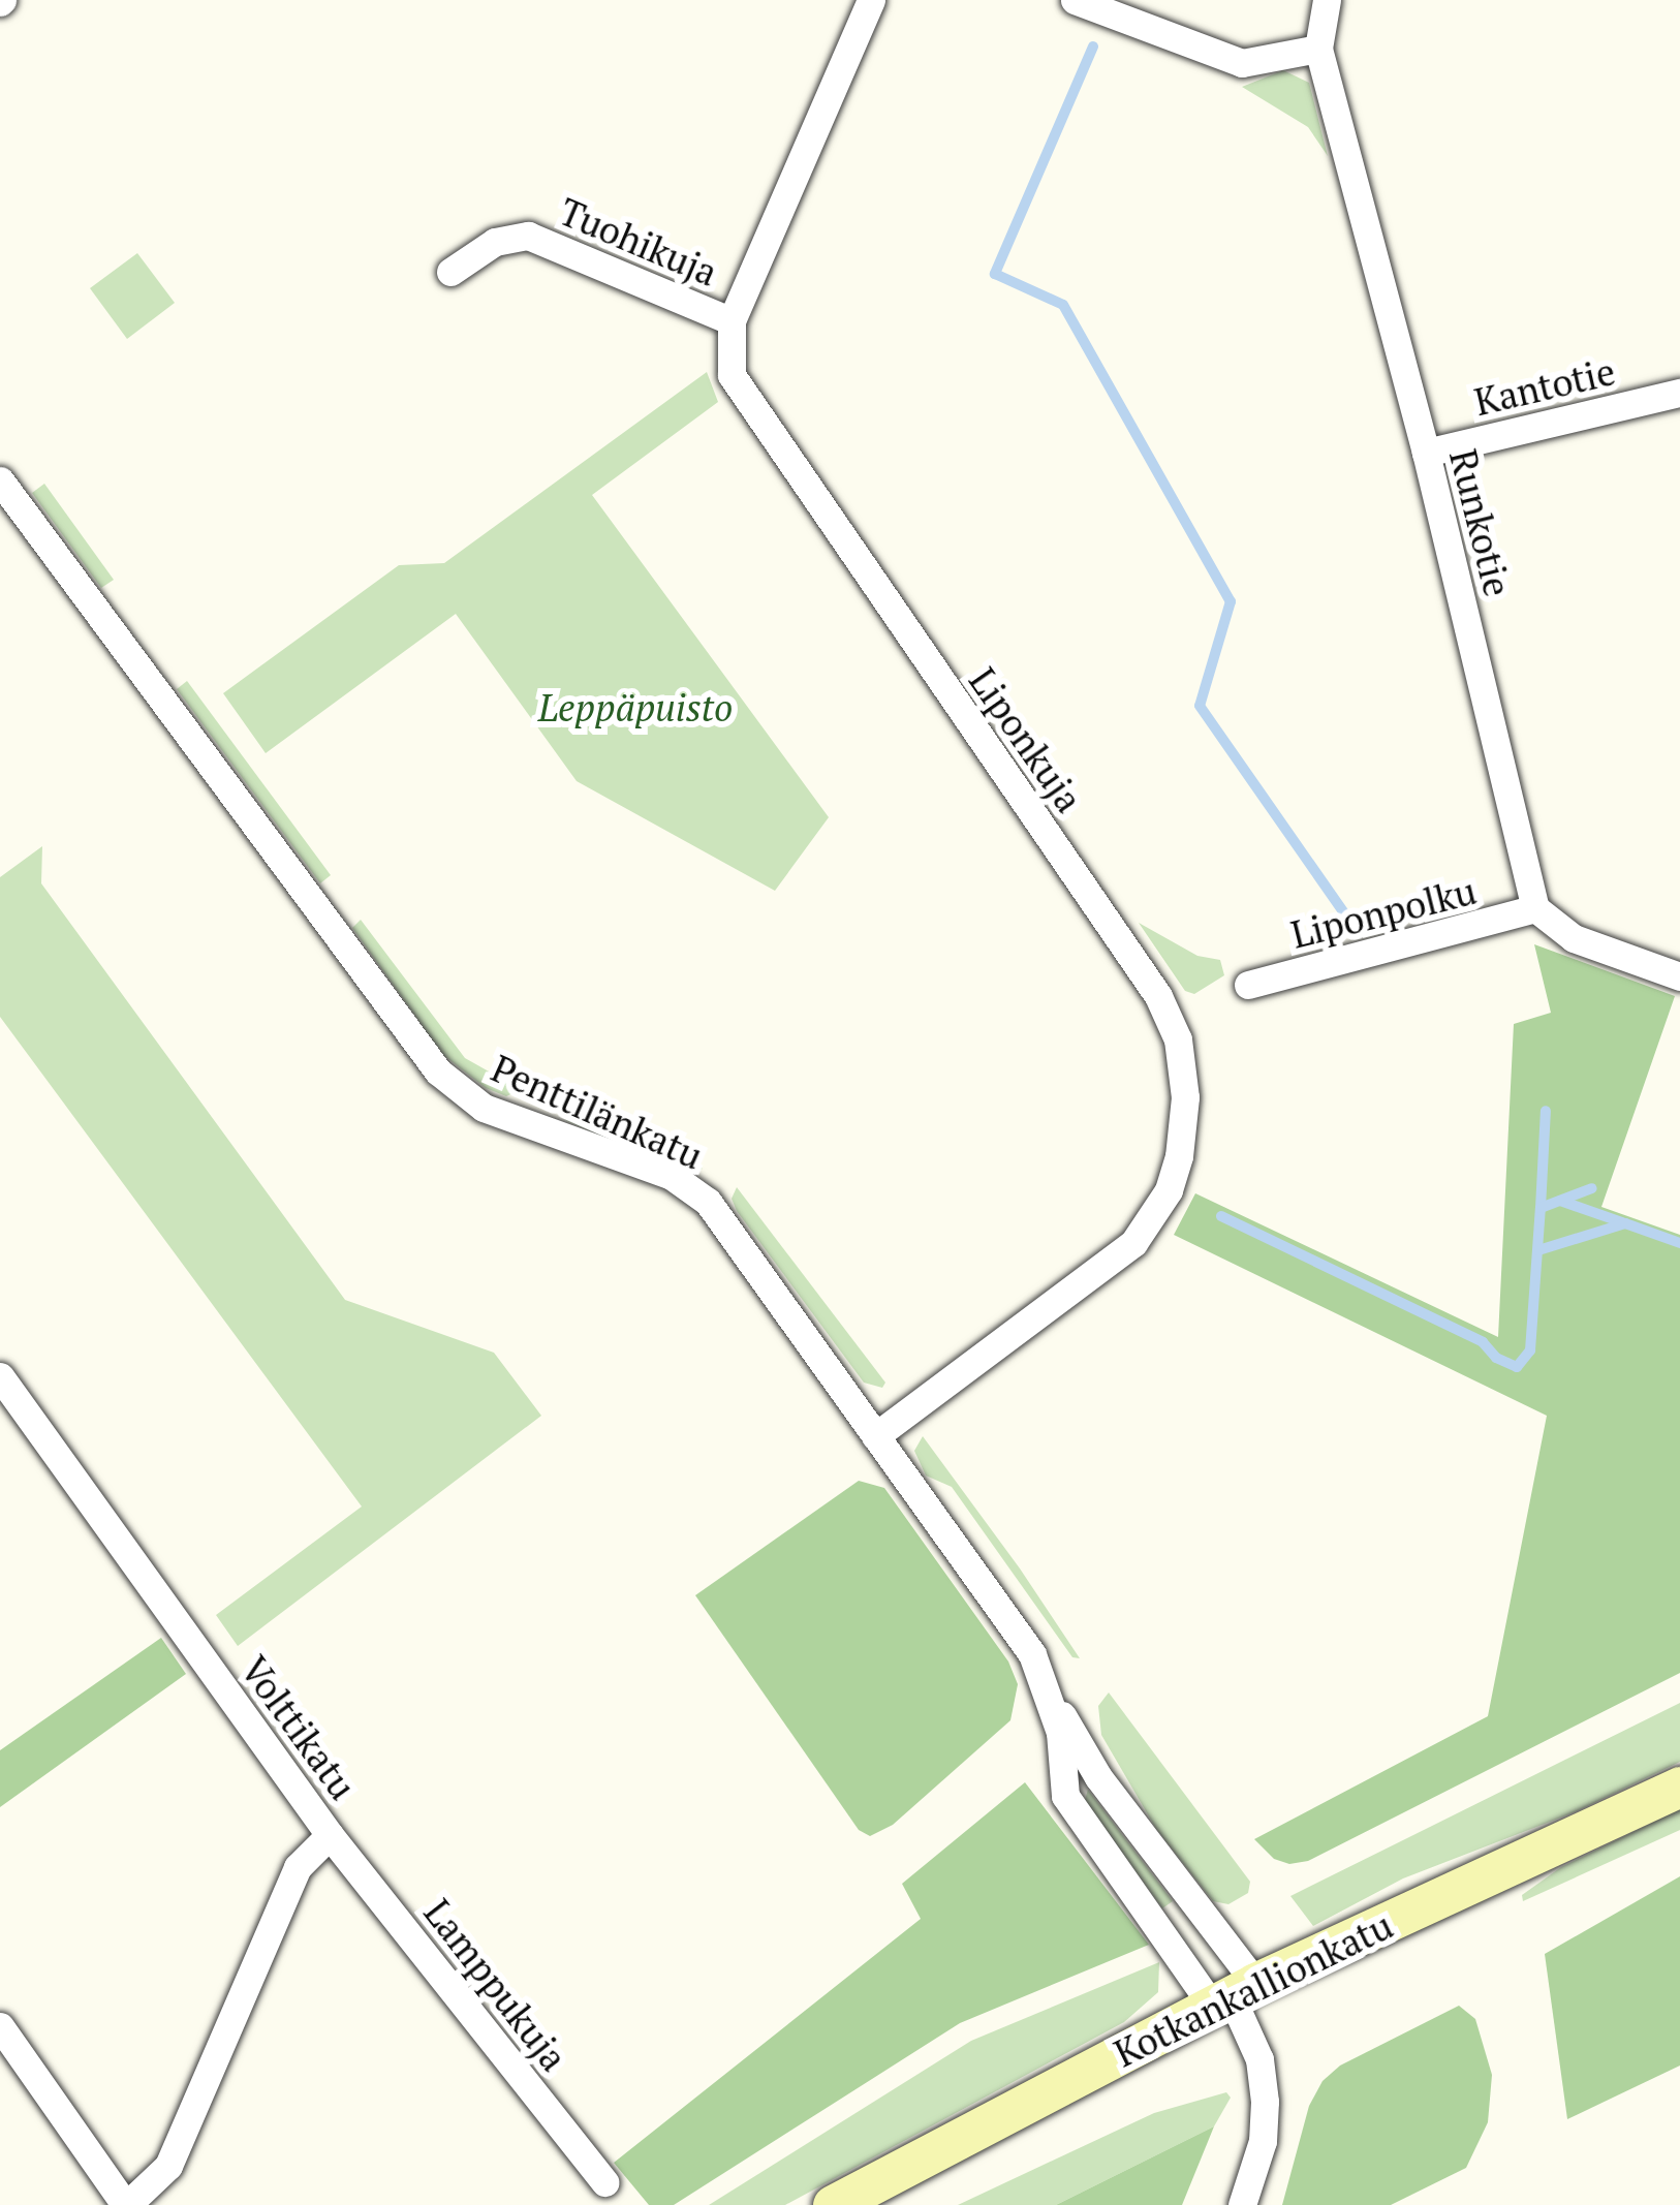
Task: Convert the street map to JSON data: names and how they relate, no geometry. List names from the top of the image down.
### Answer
{
  "streets": {
    "street": [
      "Tuohikuja",
      "Kantotie",
      "Runkotie",
      "Liponkuja",
      "Liponpolku",
      "Penttilänkatu",
      "Volttikatu",
      "Lamppukuja",
      "Kotkankallionkatu"
    ]
  },
  "crossings": [
    ["Tuohikuja", "Liponkuja"],
    ["Kantotie", "Runkotie"],
    ["Runkotie", "Liponpolku"],
    ["Liponkuja", "Penttilänkatu"],
    ["Penttilänkatu", "Kotkankallionkatu"],
    ["Volttikatu", "Lamppukuja"]
  ],
  "parks": ["Leppäpuisto"]
}
